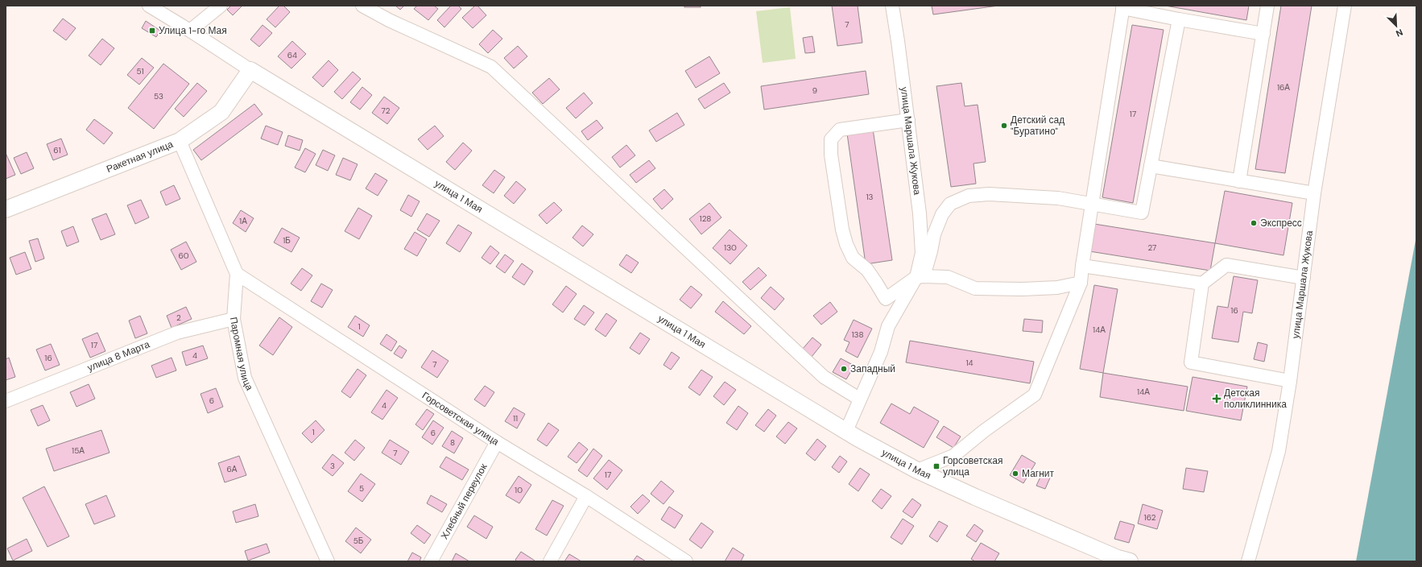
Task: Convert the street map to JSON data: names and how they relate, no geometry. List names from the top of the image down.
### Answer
{
  "streets": {
    "main road": ["Ракетная улица", "улица 1 Мая"],
    "street": [
      "улица Маршала Жукова",
      "Паромная улица",
      "улица 8 Марта",
      "Горсоветская улица",
      "Хлебный переулок"
    ]
  },
  "crossings": [
    ["Ракетная улица", "улица 1 Мая"],
    ["Ракетная улица", "Паромная улица"],
    ["Паромная улица", "улица 8 Марта"],
    ["Паромная улица", "Горсоветская улица"],
    ["Горсоветская улица", "Хлебный переулок"]
  ],
  "places": {
    "transit": ["Улица 1-го Мая", "Горсоветская улица"],
    "other": [
      "Детский сад \"Буратино\"",
      "Экспресс",
      "Западный",
      "Магнит"
    ],
    "health": ["Детская поликлинника"]
  },
  "house_numbers": [
    "7",
    "64",
    "51",
    "16А",
    "9",
    "53",
    "72",
    "17",
    "61",
    "13",
    "128",
    "1А",
    "1Б",
    "130",
    "27",
    "60",
    "16",
    "2",
    "1",
    "14А",
    "138",
    "17",
    "4",
    "16",
    "14",
    "7",
    "14А",
    "6",
    "4",
    "11",
    "1",
    "6",
    "8",
    "15А",
    "7",
    "3",
    "6А",
    "17",
    "5",
    "10",
    "162",
    "5Б"
  ],
  "north": "bottom right"
}
